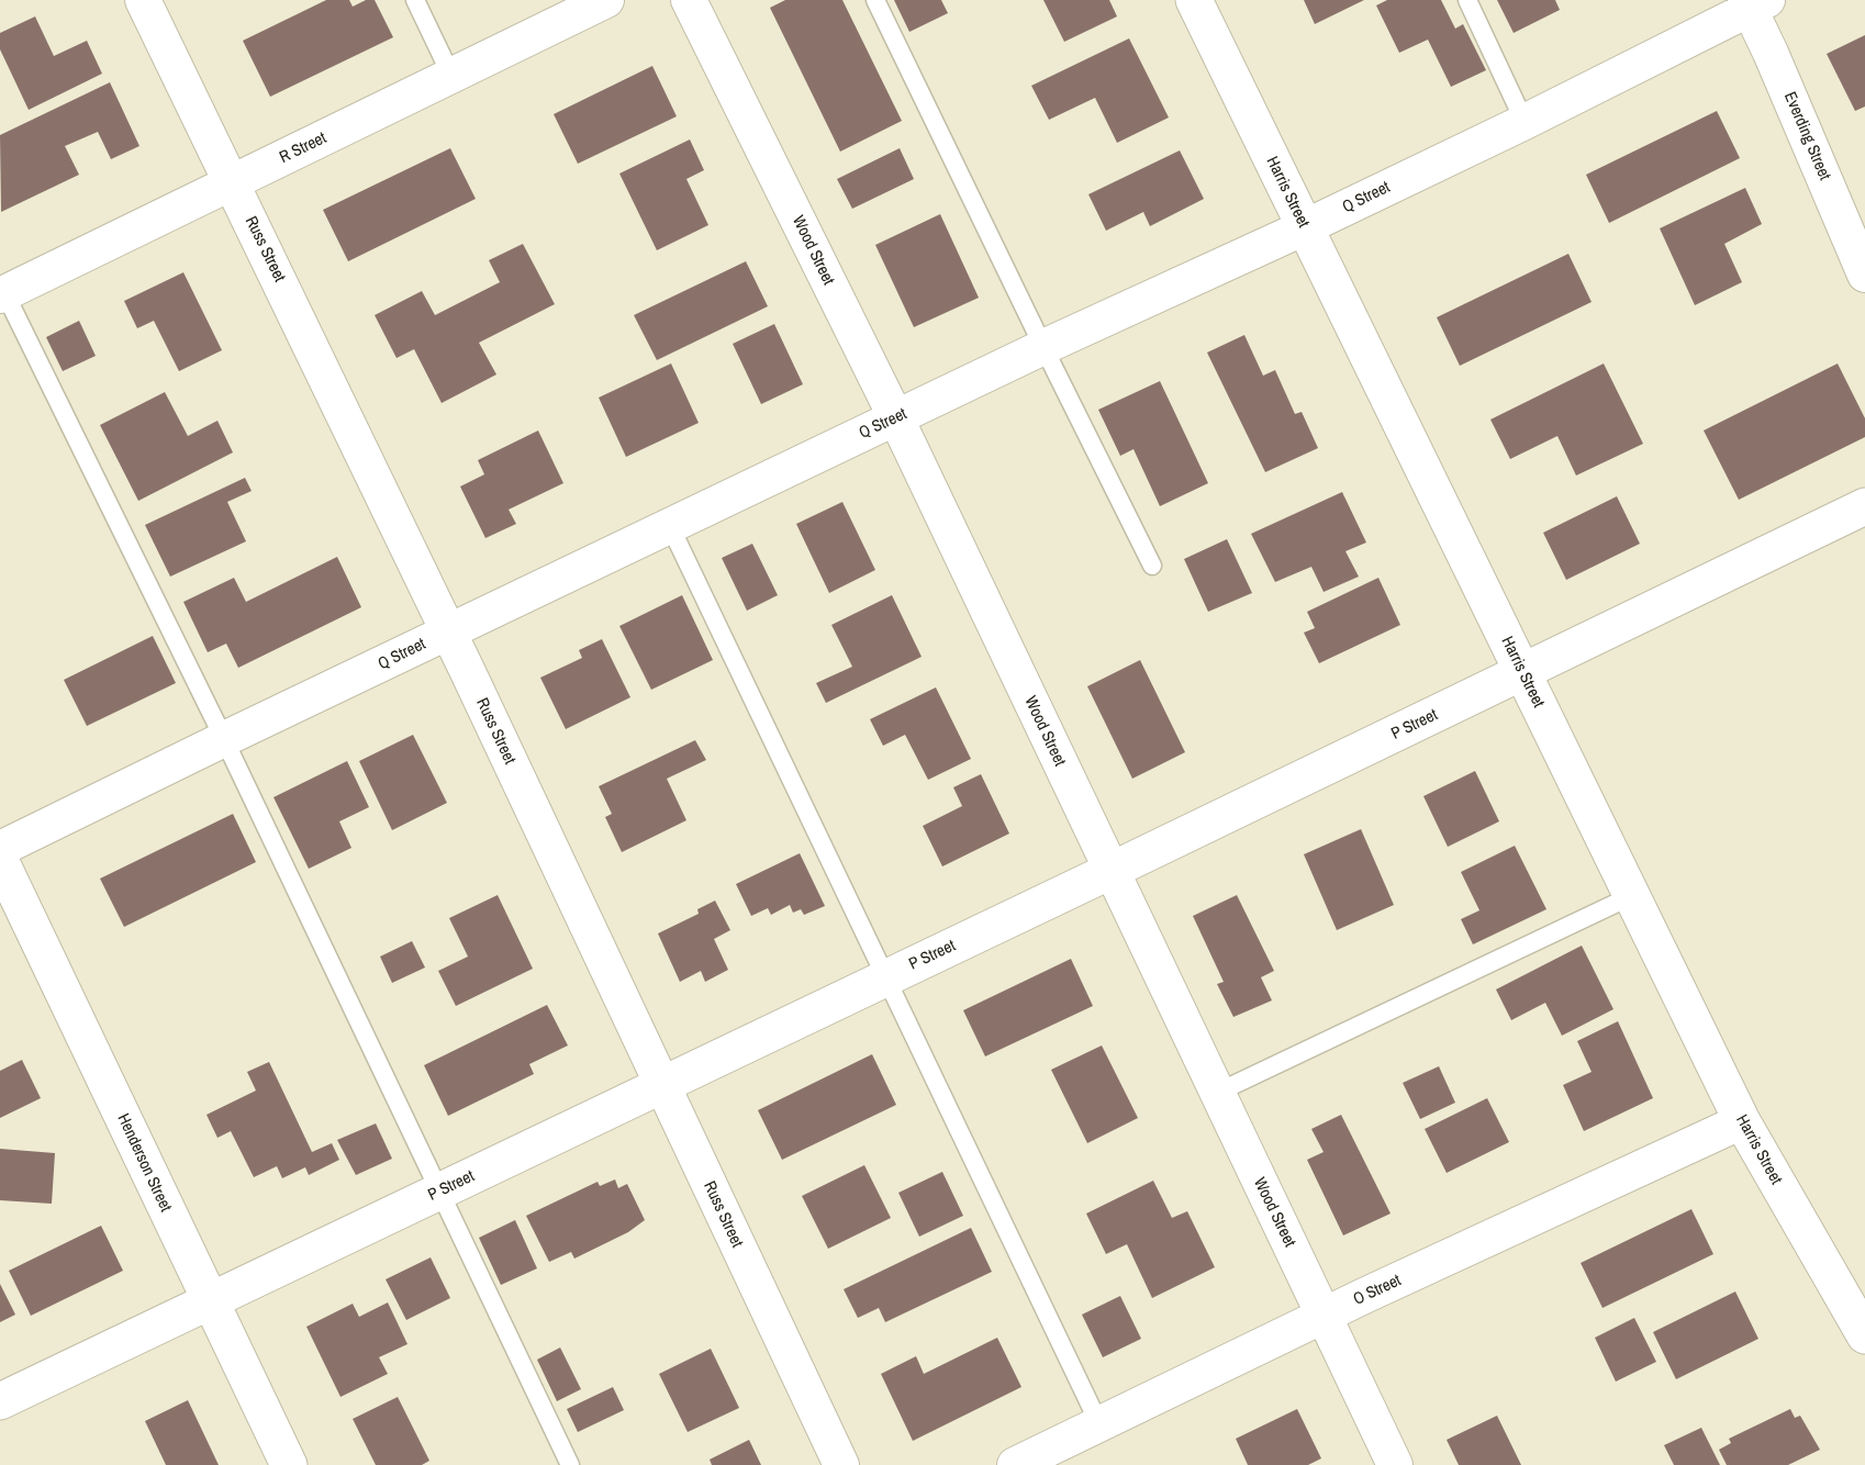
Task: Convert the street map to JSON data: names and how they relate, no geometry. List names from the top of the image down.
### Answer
{
  "streets": {
    "main road": ["Harris Street", "P Street", "Henderson Street"],
    "street": [
      "Everding Street",
      "R Street",
      "Q Street",
      "Russ Street",
      "Wood Street",
      "O Street"
    ]
  },
  "crossings": [
    ["Everding Street", "Q Street"],
    ["R Street", "Russ Street"],
    ["Harris Street", "Q Street"],
    ["Harris Street", "P Street"],
    ["Harris Street", "O Street"],
    ["Q Street", "Russ Street"],
    ["Q Street", "Wood Street"],
    ["Russ Street", "P Street"],
    ["Wood Street", "P Street"],
    ["Wood Street", "O Street"],
    ["P Street", "Henderson Street"]
  ]
}
